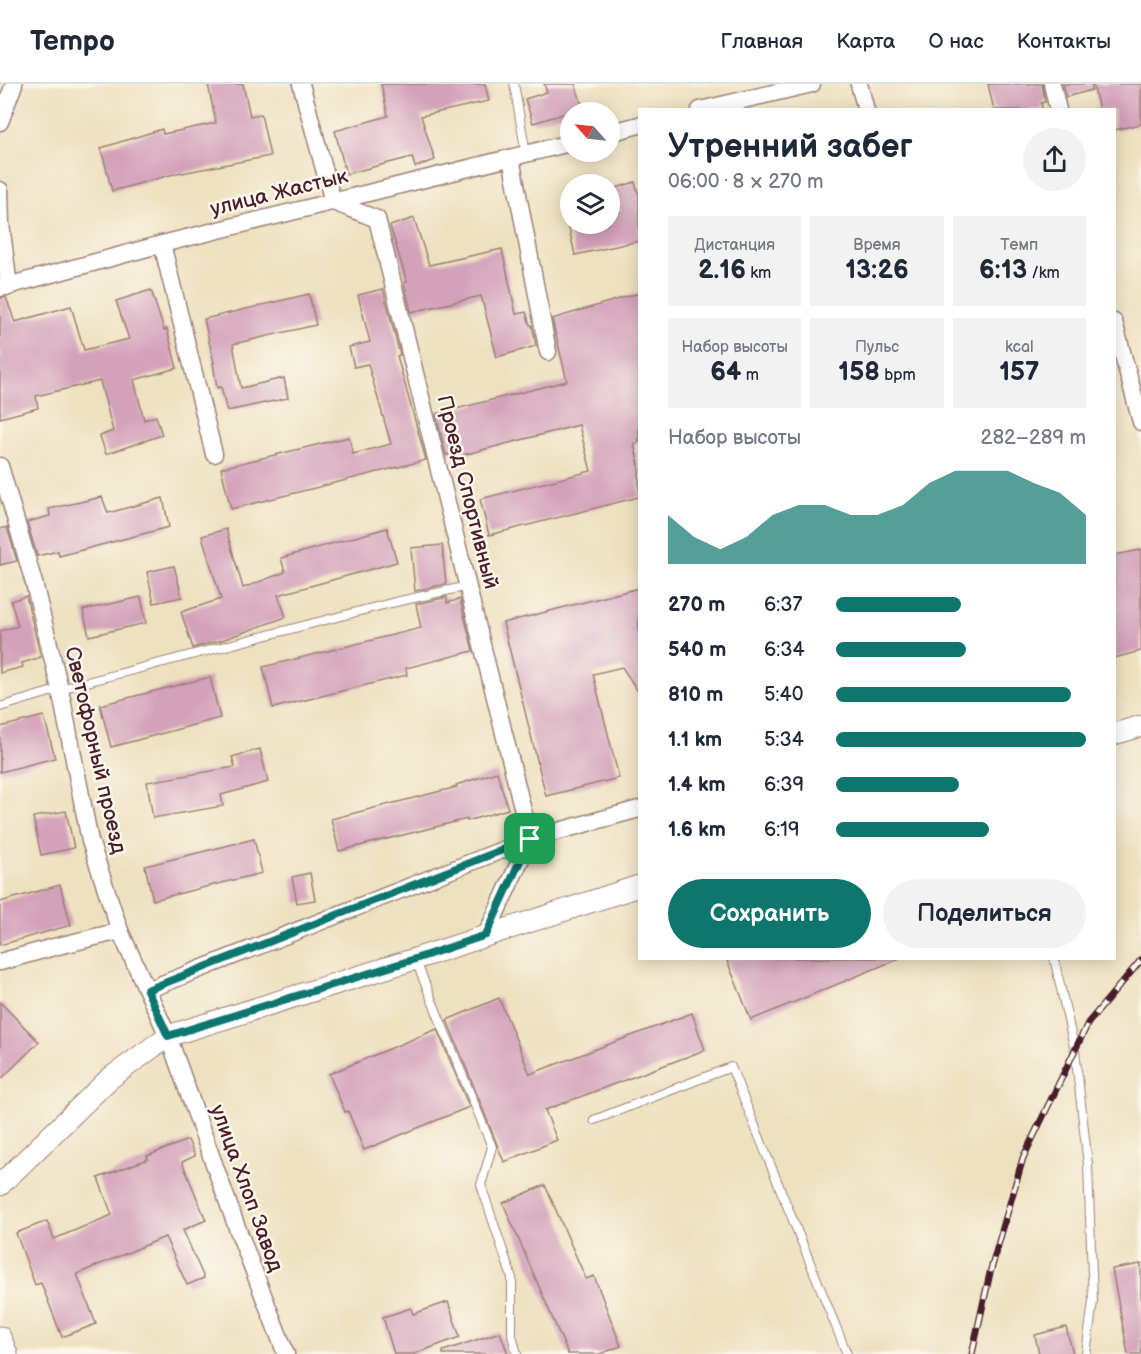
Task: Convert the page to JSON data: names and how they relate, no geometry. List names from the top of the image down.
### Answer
{
  "streets": {
    "street": [
      "улица Жастык",
      "Проезд Спортивный",
      "Светофорный проезд",
      "улица Хлоп Завод"
    ]
  },
  "crossings": [
    ["улица Жастык", "Проезд Спортивный"],
    ["Светофорный проезд", "улица Хлоп Завод"]
  ],
  "north": "top left",
  "page": {
    "header": "Tempo",
    "nav": [
      "Главная",
      "Карта",
      "О нас",
      "Контакты"
    ],
    "heading": ["Утренний забег", "06:00 · 8 × 270 m"],
    "stats": [
      ["Дистанция", "2.16 km"],
      ["Время", "13:26"],
      ["Темп", "6:13 /km"],
      ["Набор высоты", "64 m"],
      ["Пульс", "158 bpm"],
      ["kcal", "157"]
    ],
    "chart": ["Набор высоты", "282–289 m"],
    "list": [
      {
        "name": "270 m",
        "note": "6:37"
      },
      {
        "name": "540 m",
        "note": "6:34"
      },
      {
        "name": "810 m",
        "note": "5:40"
      },
      {
        "name": "1.1 km",
        "note": "5:34"
      },
      {
        "name": "1.4 km",
        "note": "6:39"
      },
      {
        "name": "1.6 km",
        "note": "6:19"
      }
    ],
    "buttons": ["Сохранить", "Поделиться"]
  }
}
